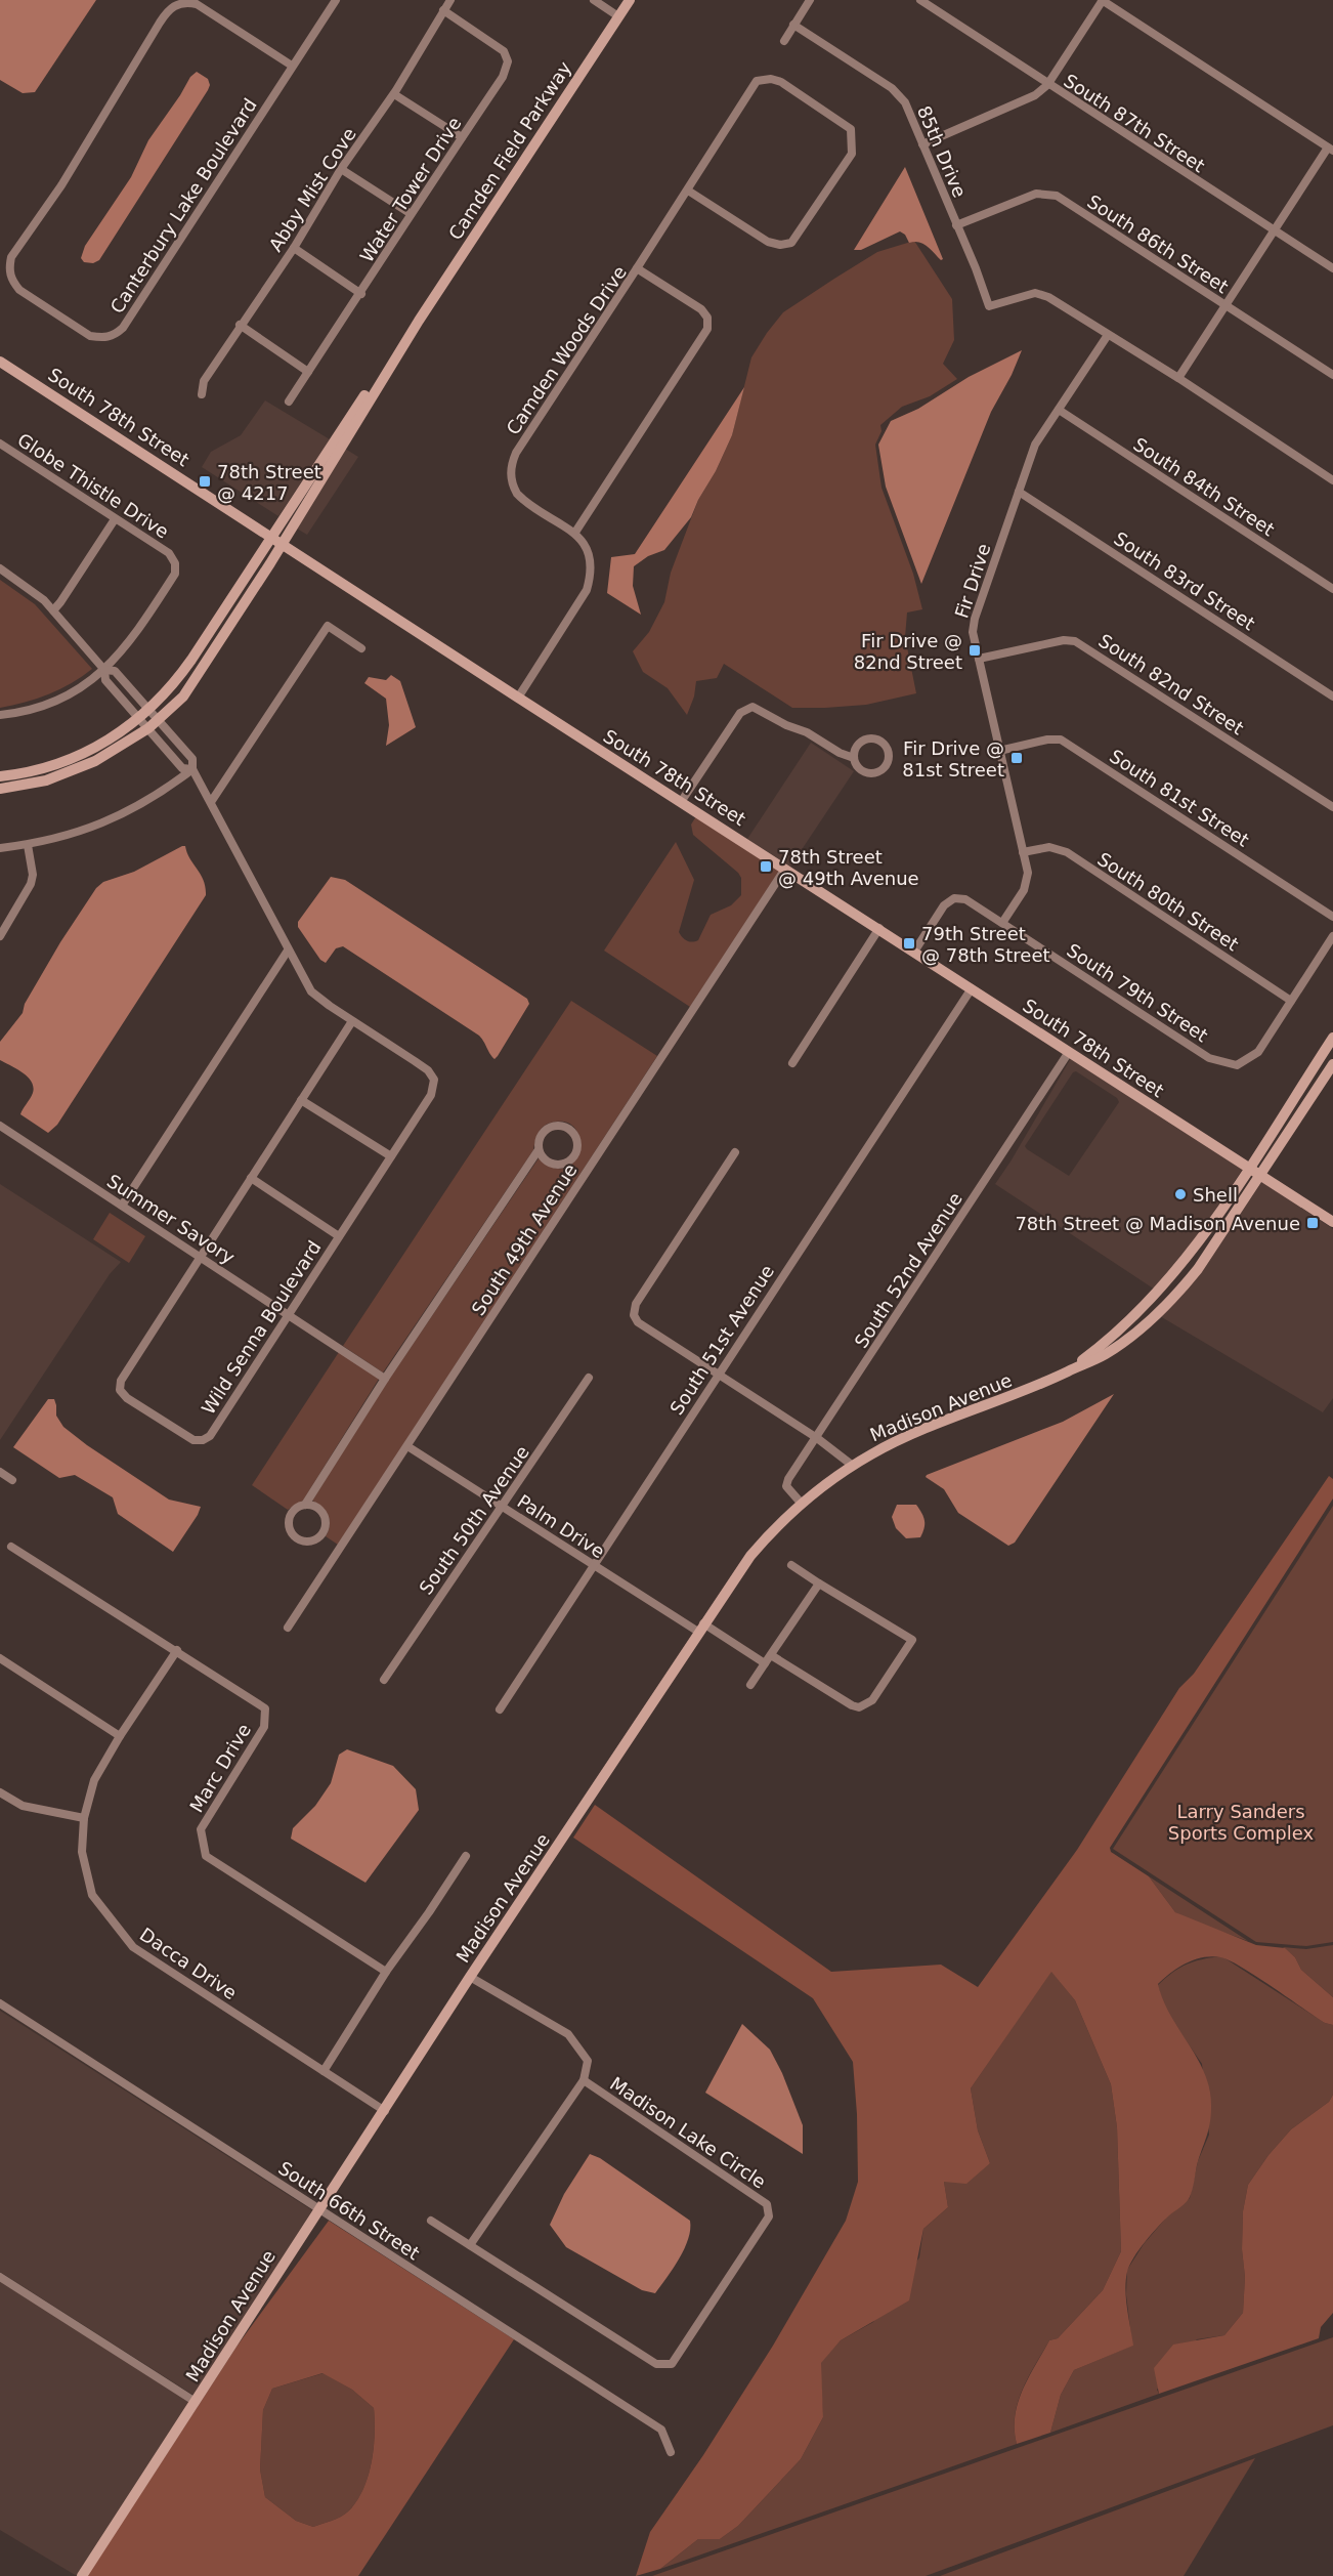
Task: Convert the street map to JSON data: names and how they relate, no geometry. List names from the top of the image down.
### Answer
{
  "streets": {
    "street": [
      "South 87th Street",
      "Camden Field Parkway",
      "85th Drive",
      "Abby Mist Cove",
      "Water Tower Drive",
      "Canterbury Lake Boulevard",
      "South 86th Street",
      "Camden Woods Drive",
      "South 78th Street",
      "Globe Thistle Drive",
      "South 84th Street",
      "Fir Drive",
      "South 83rd Street",
      "South 82nd Street",
      "South 81st Street",
      "South 80th Street",
      "South 79th Street",
      "Summer Savory",
      "South 49th Avenue",
      "South 52nd Avenue",
      "Wild Senna Boulevard",
      "South 51st Avenue",
      "Madison Avenue",
      "South 50th Avenue",
      "Palm Drive",
      "Marc Drive",
      "Dacca Drive",
      "Madison Lake Circle",
      "South 66th Street"
    ]
  },
  "crossings": [
    ["Camden Field Parkway", "South 78th Street"],
    ["Camden Field Parkway", "Wild Senna Boulevard"],
    ["85th Drive", "South 86th Street"],
    ["85th Drive", "Fir Drive"],
    ["Abby Mist Cove", "Water Tower Drive"],
    ["Camden Woods Drive", "South 78th Street"],
    ["South 78th Street", "South 79th Street"],
    ["South 78th Street", "South 49th Avenue"],
    ["South 78th Street", "South 52nd Avenue"],
    ["South 78th Street", "South 51st Avenue"],
    ["South 78th Street", "Madison Avenue"],
    ["Globe Thistle Drive", "Wild Senna Boulevard"],
    ["South 84th Street", "Fir Drive"],
    ["Fir Drive", "South 83rd Street"],
    ["Fir Drive", "South 82nd Street"],
    ["Fir Drive", "South 81st Street"],
    ["Fir Drive", "South 80th Street"],
    ["Fir Drive", "South 79th Street"],
    ["South 80th Street", "South 79th Street"],
    ["Summer Savory", "Wild Senna Boulevard"],
    ["South 49th Avenue", "Palm Drive"],
    ["South 52nd Avenue", "Madison Avenue"],
    ["South 51st Avenue", "Palm Drive"],
    ["Madison Avenue", "Palm Drive"],
    ["Madison Avenue", "Dacca Drive"],
    ["Madison Avenue", "Madison Lake Circle"],
    ["Madison Avenue", "South 66th Street"],
    ["South 50th Avenue", "Palm Drive"],
    ["Marc Drive", "Dacca Drive"]
  ],
  "parks": ["Larry Sanders Sports Complex"],
  "places": {
    "transit": [
      "78th Street @ 4217",
      "Fir Drive @ 82nd Street",
      "Fir Drive @ 81st Street",
      "78th Street @ 49th Avenue",
      "79th Street @ 78th Street",
      "78th Street @ Madison Avenue"
    ],
    "other": ["Shell"]
  }
}
